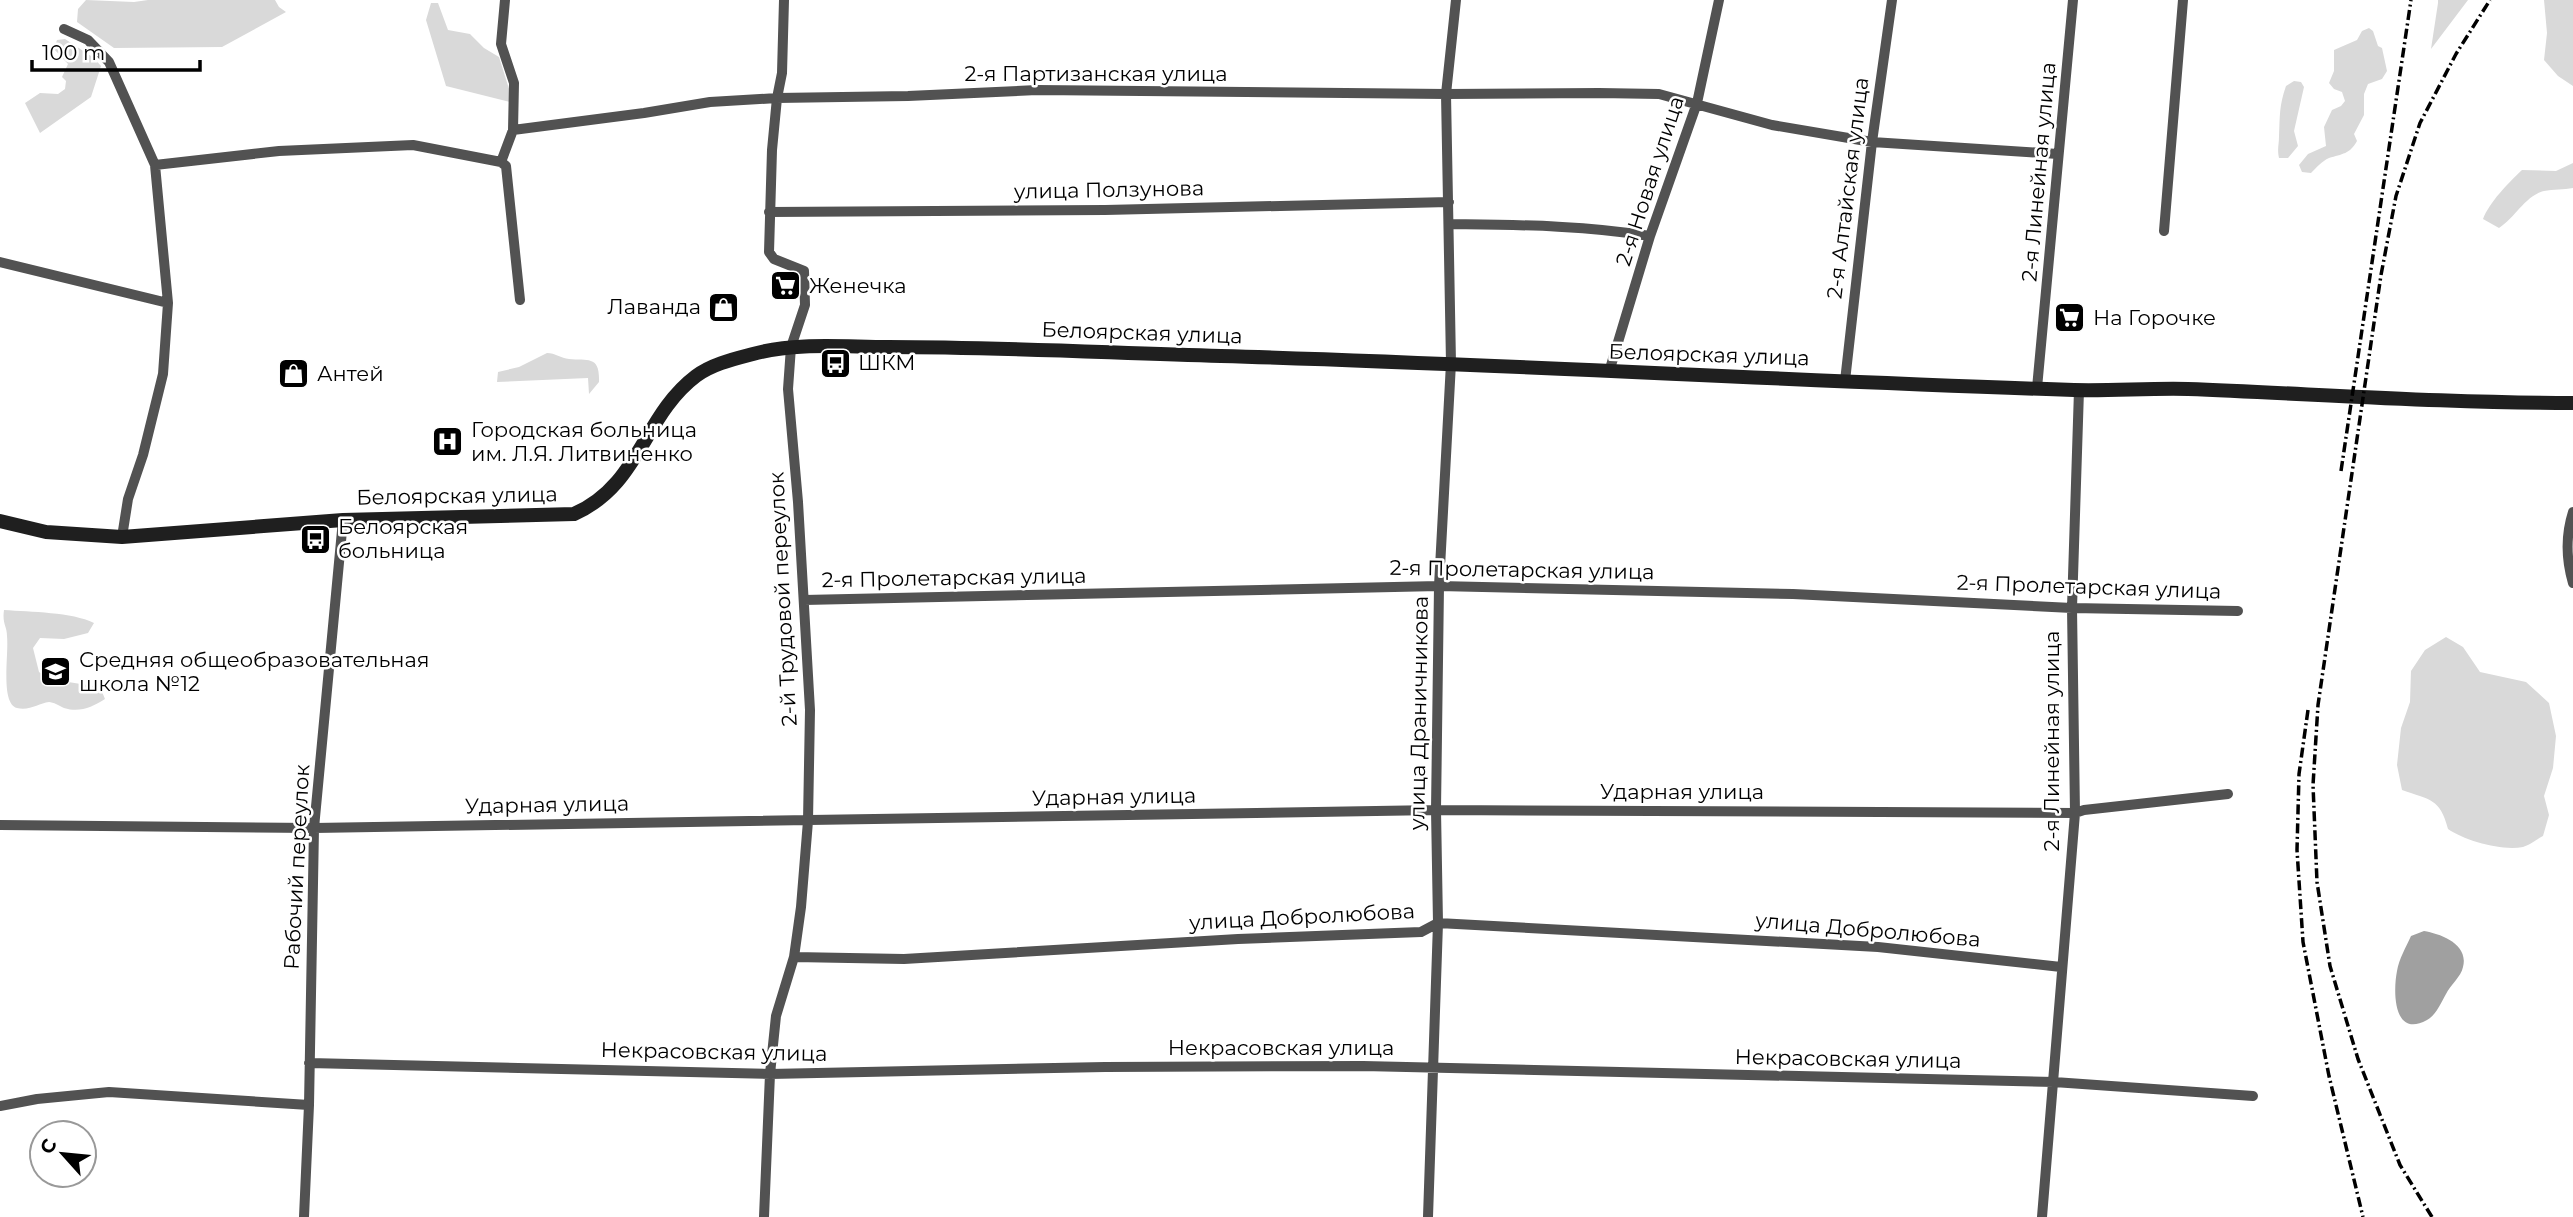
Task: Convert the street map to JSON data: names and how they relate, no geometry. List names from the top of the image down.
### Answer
{
  "streets": {
    "street": [
      "2-я Партизанская улица",
      "2-я Линейная улица",
      "2-я Новая улица",
      "2-я Алтайская улица",
      "улица Ползунова",
      "Белоярская улица",
      "2-я Пролетарская улица",
      "2-й Трудовой переулок",
      "улица Драничникова",
      "Ударная улица",
      "Рабочий переулок",
      "улица Добролюбова",
      "Некрасовская улица"
    ]
  },
  "crossings": [
    ["2-я Партизанская улица", "2-я Линейная улица"],
    ["2-я Партизанская улица", "2-я Новая улица"],
    ["2-я Партизанская улица", "2-я Алтайская улица"],
    ["2-я Партизанская улица", "2-й Трудовой переулок"],
    ["2-я Партизанская улица", "улица Драничникова"],
    ["2-я Линейная улица", "Белоярская улица"],
    ["2-я Линейная улица", "2-я Пролетарская улица"],
    ["2-я Линейная улица", "Ударная улица"],
    ["2-я Линейная улица", "улица Добролюбова"],
    ["2-я Линейная улица", "Некрасовская улица"],
    ["2-я Новая улица", "Белоярская улица"],
    ["2-я Алтайская улица", "Белоярская улица"],
    ["улица Ползунова", "2-й Трудовой переулок"],
    ["улица Ползунова", "улица Драничникова"],
    ["Белоярская улица", "2-й Трудовой переулок"],
    ["Белоярская улица", "улица Драничникова"],
    ["Белоярская улица", "Рабочий переулок"],
    ["2-я Пролетарская улица", "2-й Трудовой переулок"],
    ["2-я Пролетарская улица", "улица Драничникова"],
    ["2-й Трудовой переулок", "Ударная улица"],
    ["2-й Трудовой переулок", "улица Добролюбова"],
    ["2-й Трудовой переулок", "Некрасовская улица"],
    ["улица Драничникова", "Ударная улица"],
    ["улица Драничникова", "улица Добролюбова"],
    ["улица Драничникова", "Некрасовская улица"],
    ["Ударная улица", "Рабочий переулок"],
    ["Рабочий переулок", "Некрасовская улица"]
  ],
  "places": {
    "supermarket": ["Женечка", "На Горочке"],
    "shop": ["Лаванда", "Антей"],
    "bus stop": ["ШКМ", "Белоярская больница"],
    "hospital": ["Городская больница им. Л.Я. Литвиненко"],
    "school or university": ["Средняя общеобразовательная школа №12"]
  },
  "scale_bar": "100 m",
  "north": "top left"
}
